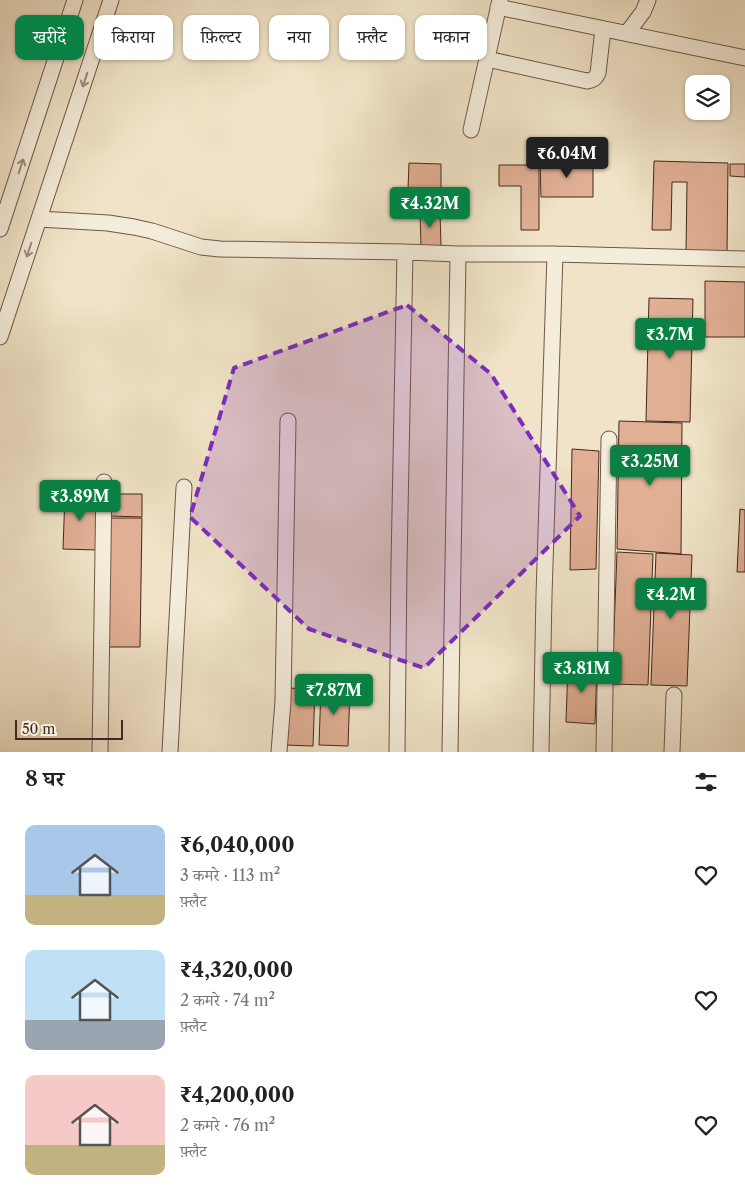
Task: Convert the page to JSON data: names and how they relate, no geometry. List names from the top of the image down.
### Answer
{
  "scale_bar": "50 m",
  "page": {
    "chip": [
      "खरीदें",
      "किराया",
      "फ़िल्टर",
      "नया",
      "फ़्लैट",
      "मकान"
    ],
    "price": [
      "₹6.04M",
      "₹4.32M",
      "₹3.7M",
      "₹3.25M",
      "₹3.89M",
      "₹4.2M",
      "₹3.81M",
      "₹7.87M"
    ],
    "scale": "50 m",
    "heading": "8 घर",
    "list": [
      {
        "name": "₹6,040,000",
        "note": "3 कमरे · 113 m² · फ़्लैट"
      },
      {
        "name": "₹4,320,000",
        "note": "2 कमरे · 74 m² · फ़्लैट"
      },
      {
        "name": "₹4,200,000",
        "note": "2 कमरे · 76 m² · फ़्लैट"
      }
    ]
  }
}
